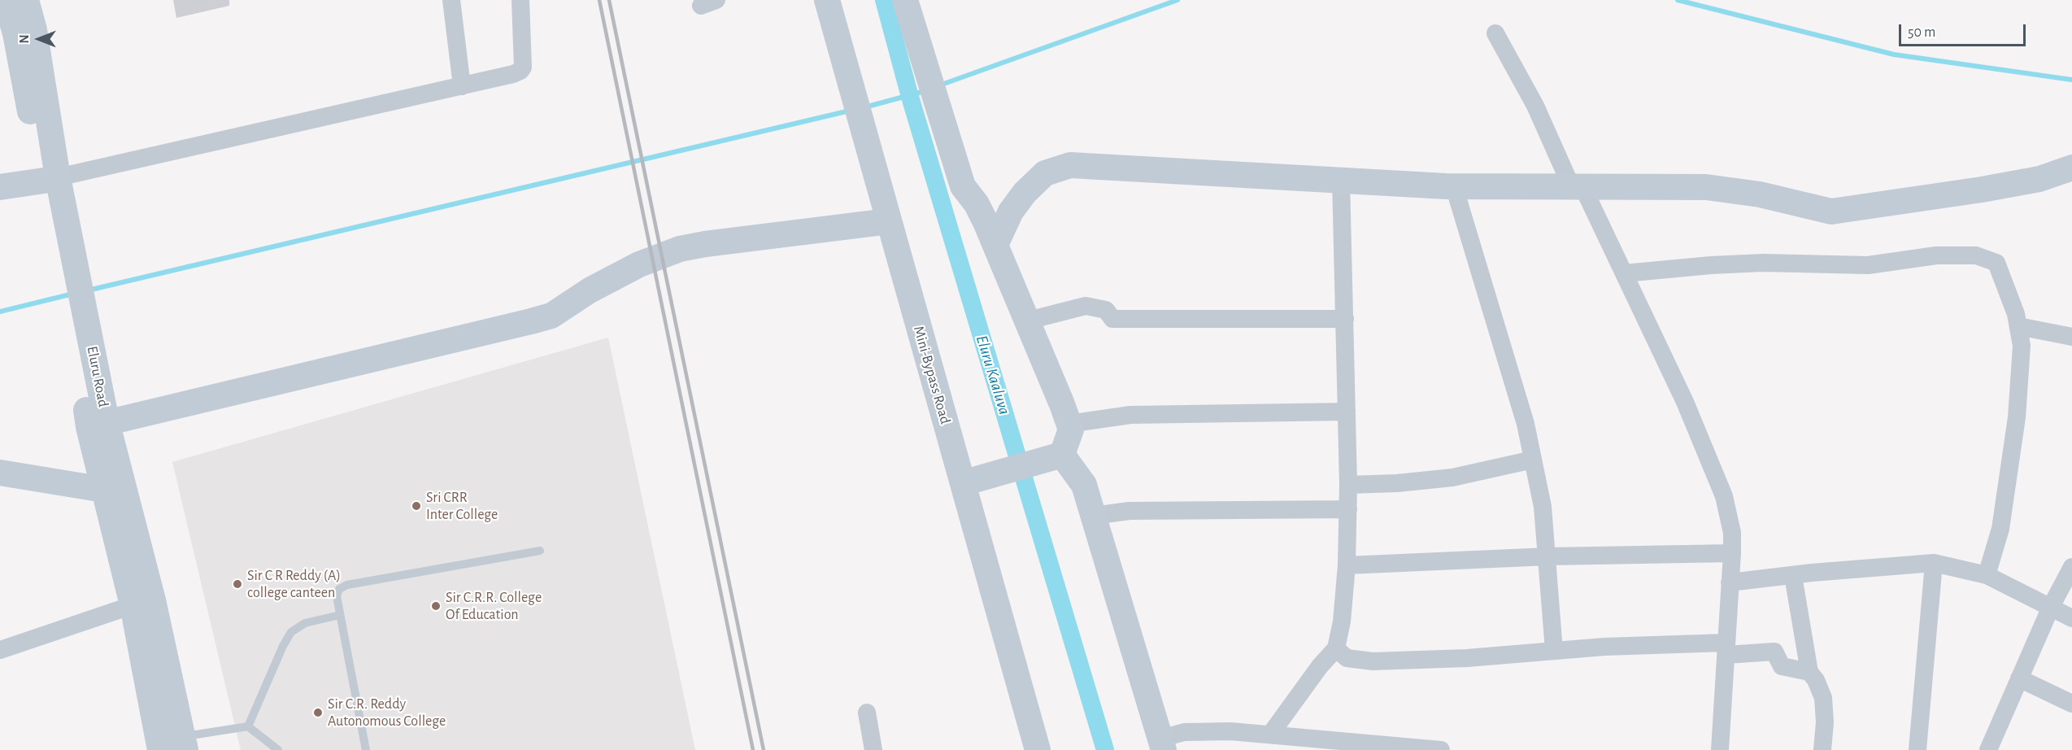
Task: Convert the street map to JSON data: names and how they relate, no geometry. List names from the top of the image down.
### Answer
{
  "streets": {
    "street": ["Mini-Bypass Road", "Eluru Road"]
  },
  "water": ["Eluru Kaaluva"],
  "places": [
    "Sri CRR Inter College",
    "Sir C R Reddy (A) college canteen",
    "Sir C.R.R. College Of Education",
    "Sir C.R. Reddy Autonomous College"
  ],
  "scale_bar": "50 m",
  "north": "left"
}
